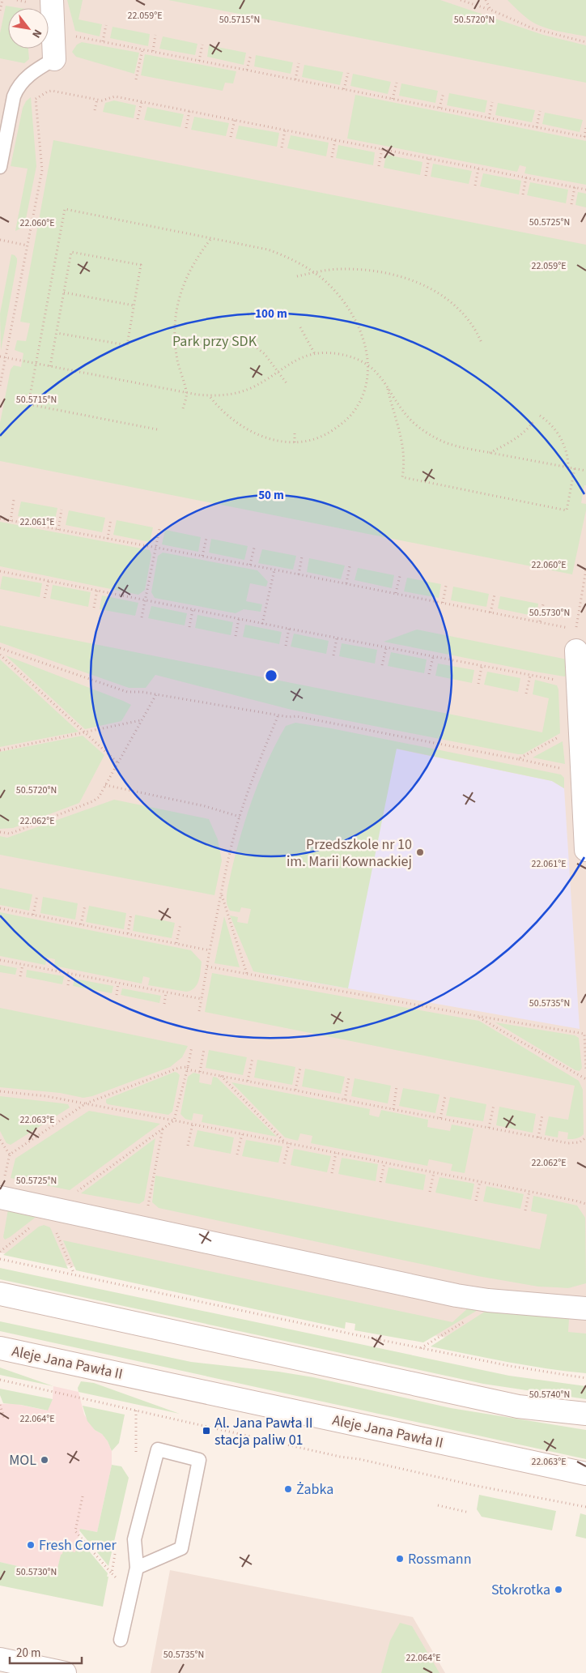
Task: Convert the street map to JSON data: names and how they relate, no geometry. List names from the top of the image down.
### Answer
{
  "streets": {
    "main road": ["Aleje Jana Pawła II"]
  },
  "parks": ["Park przy SDK"],
  "places": {
    "other": [
      "Przedszkole nr 10 im. Marii Kownackiej",
      "MOL",
      "Żabka",
      "Fresh Corner",
      "Rossmann",
      "Stokrotka"
    ],
    "transit": ["Al. Jana Pawła II stacja paliw 01"]
  },
  "scale_bar": "20 m",
  "north": "bottom right",
  "coordinates": [
    "22.059°E",
    "50.5715°N",
    "50.5720°N",
    "50.5725°N",
    "22.060°E",
    "22.061°E",
    "50.5730°N",
    "22.062°E",
    "50.5735°N",
    "22.063°E",
    "50.5740°N",
    "22.064°E"
  ],
  "rings": ["100 m", "50 m"]
}
